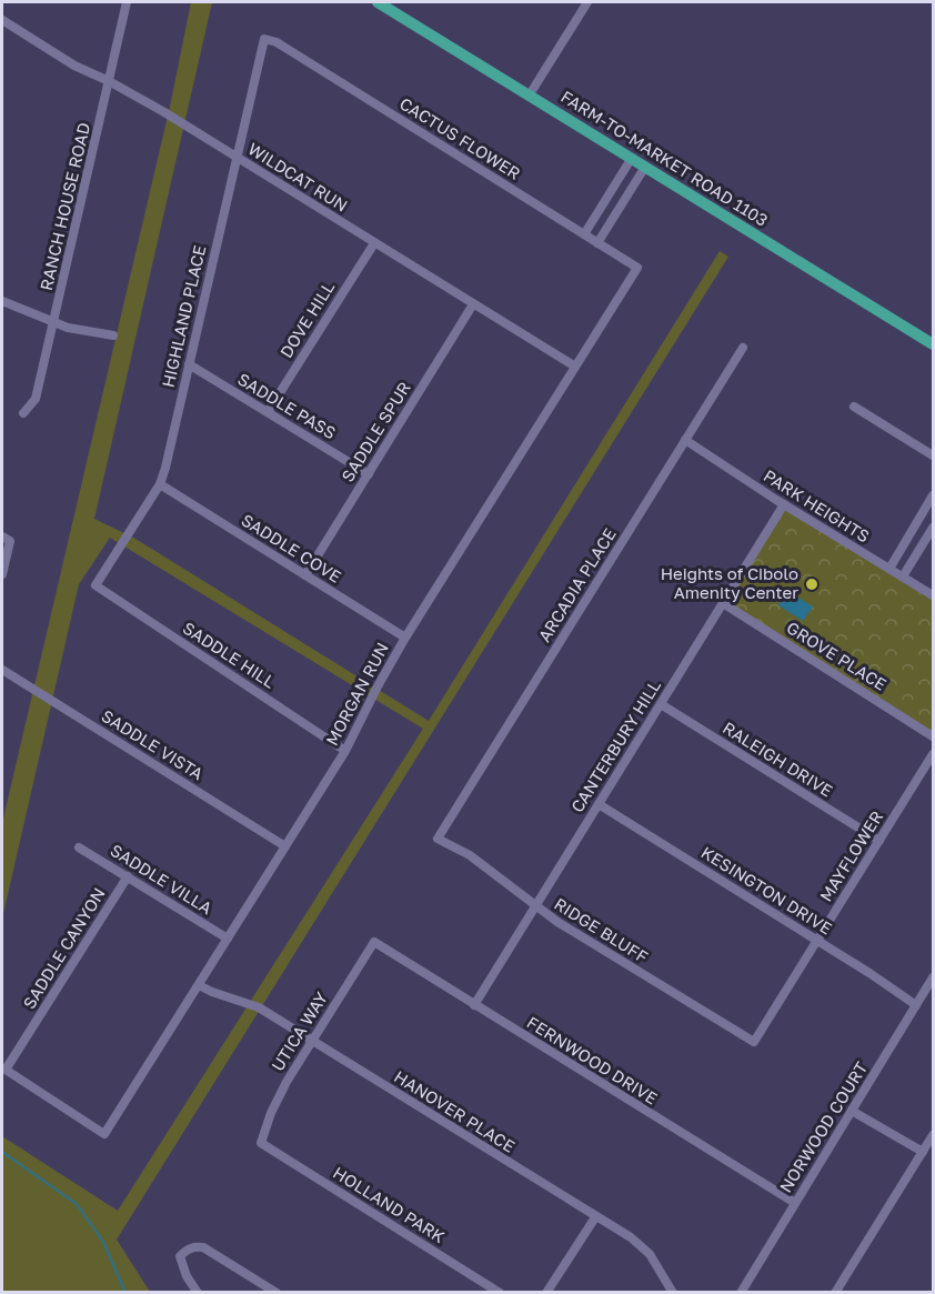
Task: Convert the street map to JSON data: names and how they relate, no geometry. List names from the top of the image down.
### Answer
{
  "streets": {
    "main road": ["FARM-TO-MARKET ROAD 1103"],
    "street": [
      "CACTUS FLOWER",
      "WILDCAT RUN",
      "RANCH HOUSE ROAD",
      "HIGHLAND PLACE",
      "DOVE HILL",
      "SADDLE PASS",
      "SADDLE SPUR",
      "PARK HEIGHTS",
      "SADDLE COVE",
      "ARCADIA PLACE",
      "SADDLE HILL",
      "GROVE PLACE",
      "MORGAN RUN",
      "SADDLE VISTA",
      "CANTERBURY HILL",
      "RALEIGH DRIVE",
      "MAYFLOWER",
      "SADDLE VILLA",
      "KESINGTON DRIVE",
      "RIDGE BLUFF",
      "SADDLE CANYON",
      "UTICA WAY",
      "FERNWOOD DRIVE",
      "HANOVER PLACE",
      "NORWOOD COURT",
      "HOLLAND PARK"
    ]
  },
  "crossings": [
    ["CACTUS FLOWER", "HIGHLAND PLACE"],
    ["CACTUS FLOWER", "MORGAN RUN"],
    ["WILDCAT RUN", "RANCH HOUSE ROAD"],
    ["WILDCAT RUN", "HIGHLAND PLACE"],
    ["WILDCAT RUN", "DOVE HILL"],
    ["WILDCAT RUN", "SADDLE SPUR"],
    ["WILDCAT RUN", "MORGAN RUN"],
    ["HIGHLAND PLACE", "SADDLE PASS"],
    ["HIGHLAND PLACE", "SADDLE COVE"],
    ["HIGHLAND PLACE", "SADDLE HILL"],
    ["DOVE HILL", "SADDLE PASS"],
    ["SADDLE PASS", "SADDLE SPUR"],
    ["SADDLE SPUR", "SADDLE COVE"],
    ["PARK HEIGHTS", "ARCADIA PLACE"],
    ["PARK HEIGHTS", "CANTERBURY HILL"],
    ["SADDLE COVE", "MORGAN RUN"],
    ["ARCADIA PLACE", "RIDGE BLUFF"],
    ["SADDLE HILL", "MORGAN RUN"],
    ["GROVE PLACE", "CANTERBURY HILL"],
    ["MORGAN RUN", "SADDLE VISTA"],
    ["MORGAN RUN", "SADDLE VILLA"],
    ["MORGAN RUN", "SADDLE CANYON"],
    ["MORGAN RUN", "HANOVER PLACE"],
    ["CANTERBURY HILL", "RALEIGH DRIVE"],
    ["CANTERBURY HILL", "KESINGTON DRIVE"],
    ["CANTERBURY HILL", "RIDGE BLUFF"],
    ["CANTERBURY HILL", "FERNWOOD DRIVE"],
    ["RALEIGH DRIVE", "MAYFLOWER"],
    ["MAYFLOWER", "KESINGTON DRIVE"],
    ["MAYFLOWER", "RIDGE BLUFF"],
    ["SADDLE VILLA", "SADDLE CANYON"],
    ["KESINGTON DRIVE", "NORWOOD COURT"],
    ["UTICA WAY", "FERNWOOD DRIVE"],
    ["UTICA WAY", "HANOVER PLACE"],
    ["UTICA WAY", "HOLLAND PARK"],
    ["FERNWOOD DRIVE", "NORWOOD COURT"]
  ],
  "places": ["Heights of Cibolo Amenity Center"]
}
